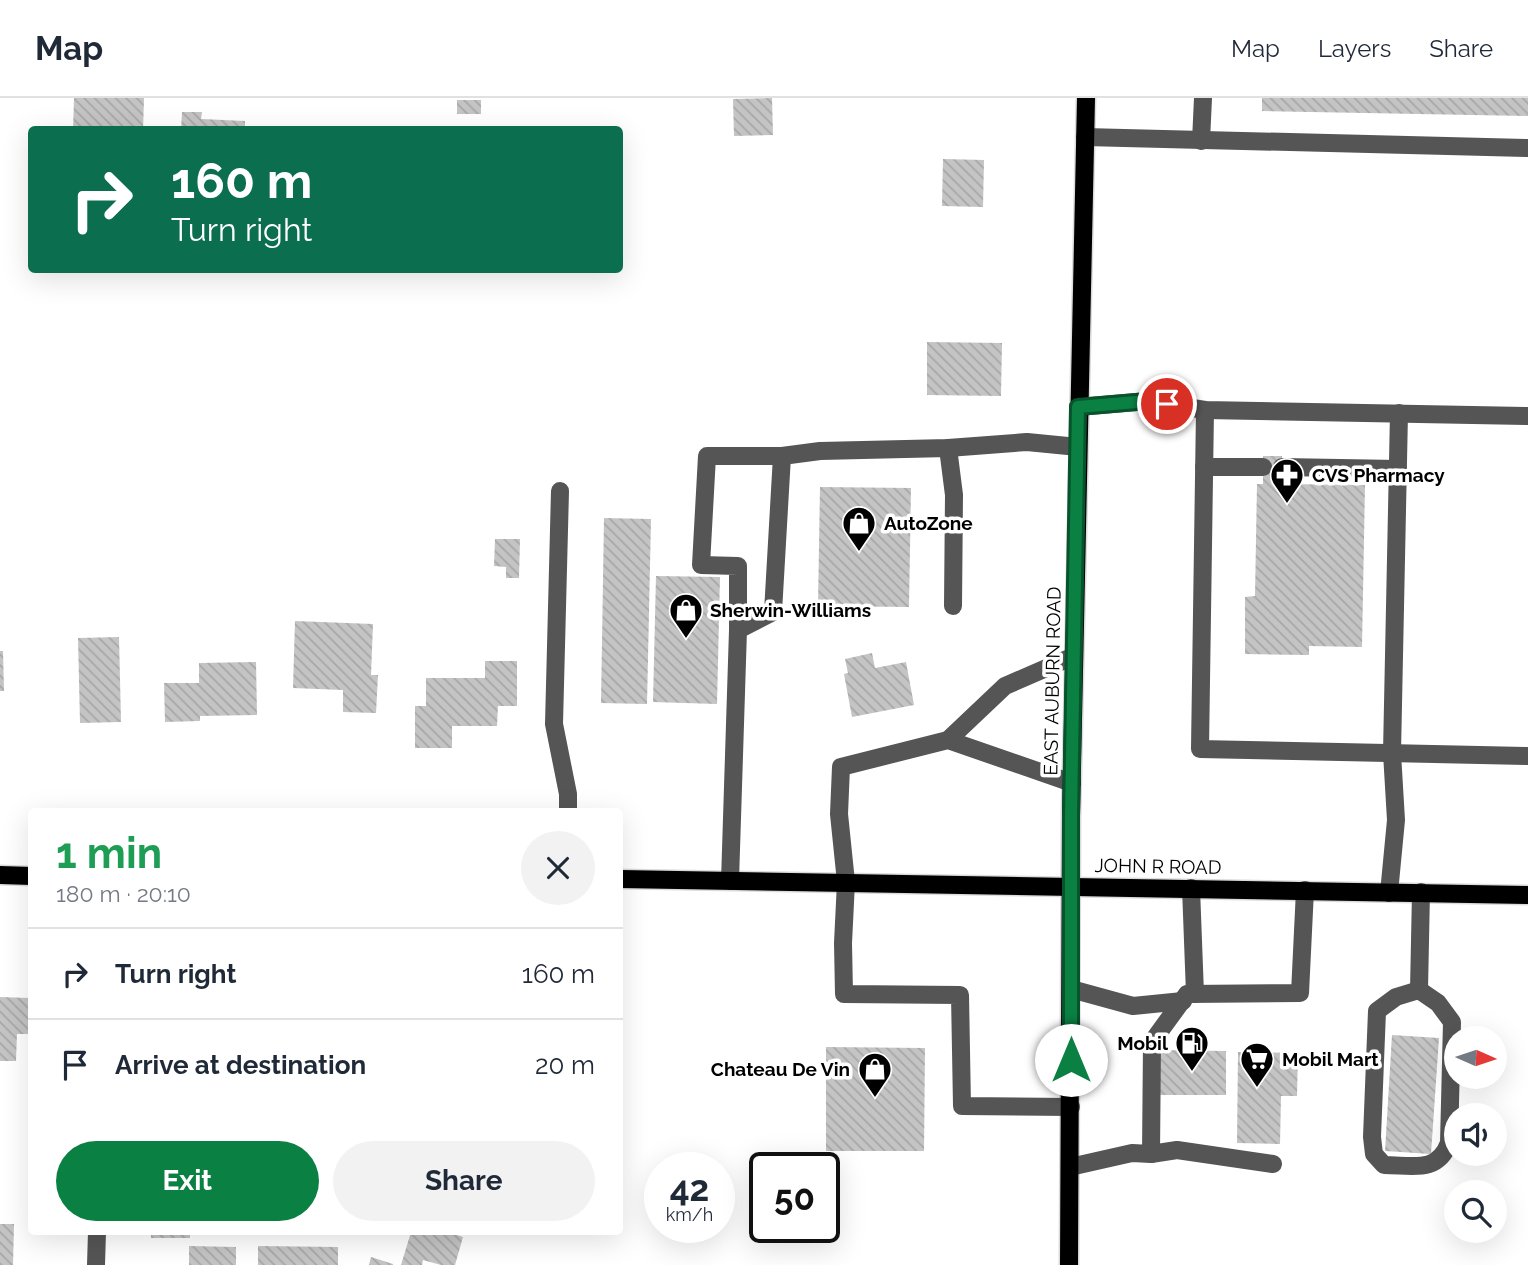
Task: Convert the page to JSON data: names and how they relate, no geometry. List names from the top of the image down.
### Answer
{
  "streets": {
    "main road": ["EAST AUBURN ROAD", "JOHN R ROAD"]
  },
  "crossings": [
    ["EAST AUBURN ROAD", "JOHN R ROAD"]
  ],
  "places": {
    "pharmacy": ["CVS Pharmacy"],
    "shop": ["AutoZone", "Sherwin-Williams", "Chateau De Vin"],
    "fuel station": ["Mobil"],
    "supermarket": ["Mobil Mart"]
  },
  "north": "right",
  "page": {
    "header": "Map",
    "nav": ["Map", "Layers", "Share"],
    "turn": ["160 m", "Turn right"],
    "heading": ["1 min", "180 m · 20:10"],
    "list": [
      {
        "name": "Turn right",
        "value": "160 m"
      },
      {
        "name": "Arrive at destination",
        "value": "20 m"
      }
    ],
    "buttons": ["Exit", "Share"],
    "speed": "42 km/h",
    "limit": "50"
  }
}
